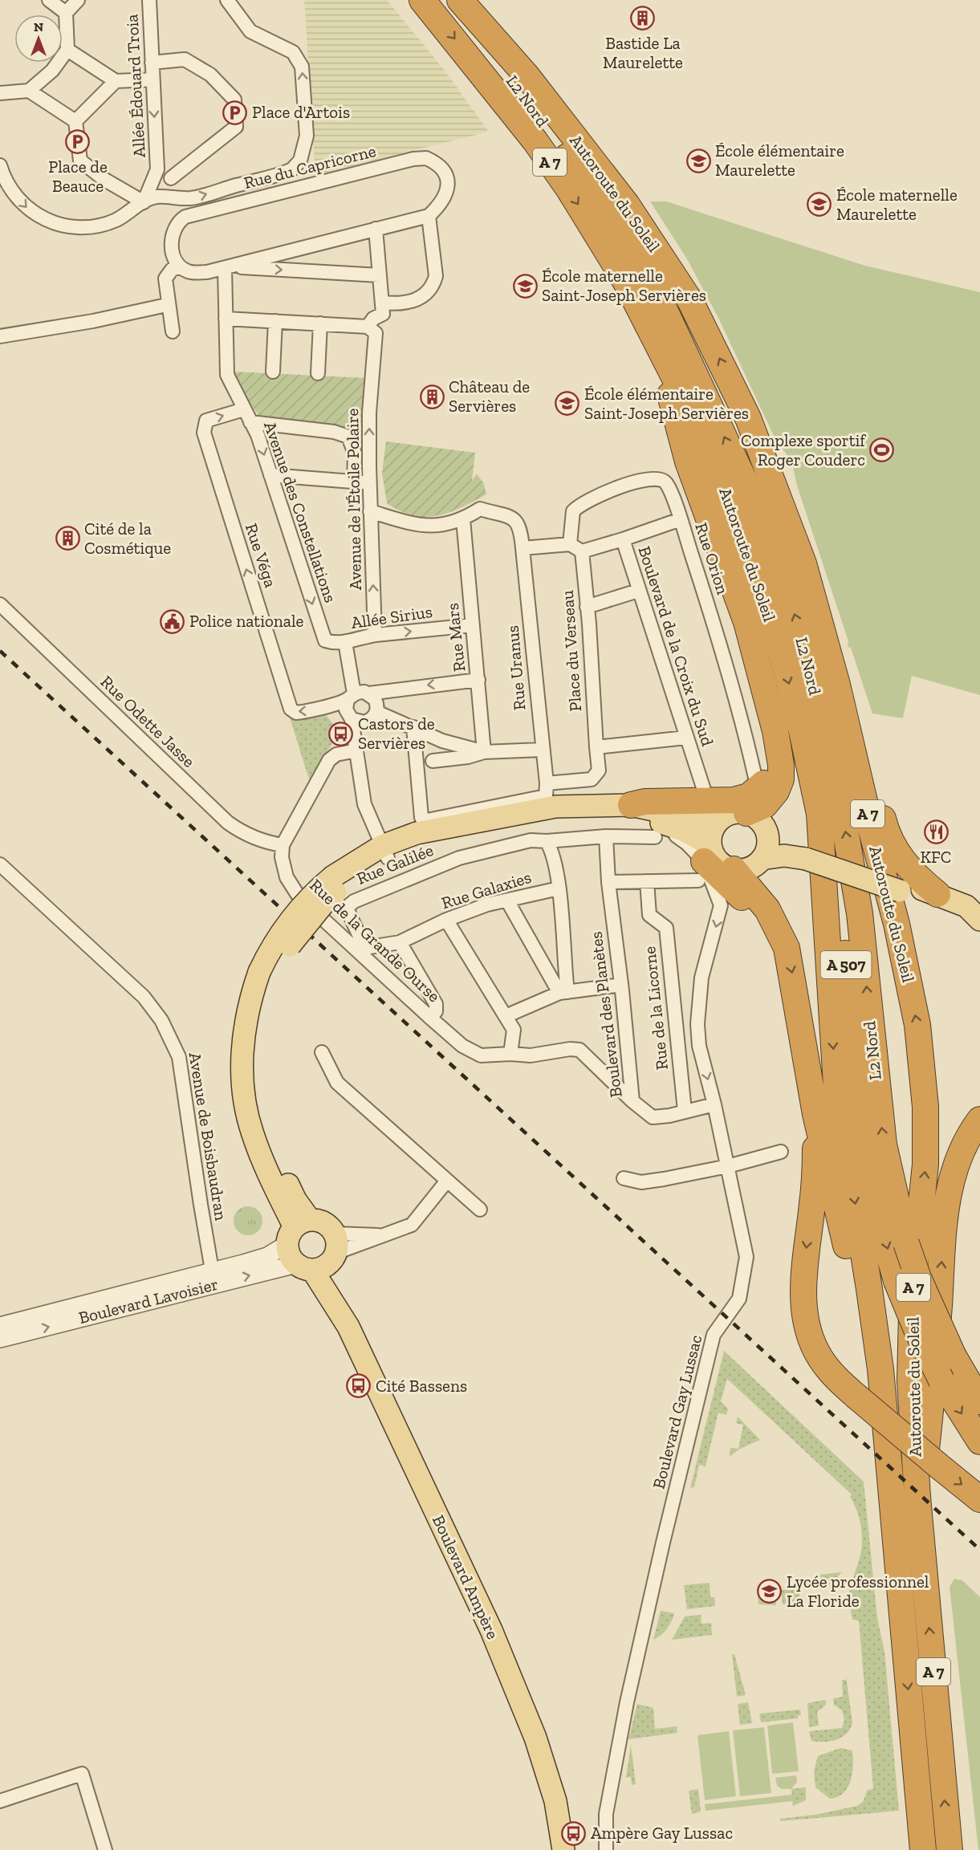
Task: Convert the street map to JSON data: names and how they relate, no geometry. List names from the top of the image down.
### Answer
{
  "streets": {
    "highway": [
      "L2 Nord",
      "A 7",
      "Autoroute du Soleil",
      "A 507"
    ],
    "main road": ["Boulevard Ampère"],
    "street": [
      "Allée Édouard Troia",
      "Rue du Capricorne",
      "Avenue de l'Étoile Polaire",
      "Avenue des Constellations",
      "Rue Véga",
      "Rue Orion",
      "Allée Sirius",
      "Rue Mars",
      "Boulevard de la Croix du Sud",
      "Place du Verseau",
      "Rue Uranus",
      "Rue Odette Jasse",
      "Rue Galilée",
      "Rue Galaxies",
      "Rue de la Grande Ourse",
      "Rue de la Licorne",
      "Boulevard des Planètes",
      "Avenue de Boisbaudran",
      "Boulevard Lavoisier",
      "Boulevard Gay Lussac"
    ]
  },
  "crossings": [
    ["L2 Nord", "Autoroute du Soleil"],
    ["Avenue de l'Étoile Polaire", "Allée Sirius"],
    ["Avenue des Constellations", "Rue Véga"],
    ["Avenue des Constellations", "Allée Sirius"],
    ["Allée Sirius", "Rue Mars"],
    ["Boulevard de la Croix du Sud", "Place du Verseau"],
    ["Place du Verseau", "Rue Uranus"],
    ["Rue Odette Jasse", "Rue de la Grande Ourse"],
    ["Rue Galilée", "Rue Galaxies"],
    ["Rue Galilée", "Boulevard des Planètes"],
    ["Rue de la Licorne", "Boulevard des Planètes"],
    ["Boulevard des Planètes", "Boulevard Gay Lussac"],
    ["Avenue de Boisbaudran", "Boulevard Lavoisier"],
    ["Boulevard Lavoisier", "Boulevard Ampère"]
  ],
  "one_way": ["Allée Édouard Troia", "Avenue des Constellations"],
  "places": {
    "building": ["Bastide La Maurelette", "Château de Servières", "Cité de la Cosmétique"],
    "parking": ["Place d'Artois", "Place de Beauce"],
    "school or university": [
      "École élémentaire Maurelette",
      "École maternelle Maurelette",
      "École maternelle Saint-Joseph Servières",
      "École élémentaire Saint-Joseph Servières",
      "Lycée professionnel La Floride"
    ],
    "sports": ["Complexe sportif Roger Couderc"],
    "public building": ["Police nationale"],
    "bus stop": ["Castors de Servières", "Cité Bassens", "Ampère Gay Lussac"],
    "restaurant": ["KFC"]
  },
  "north": "top"
}
